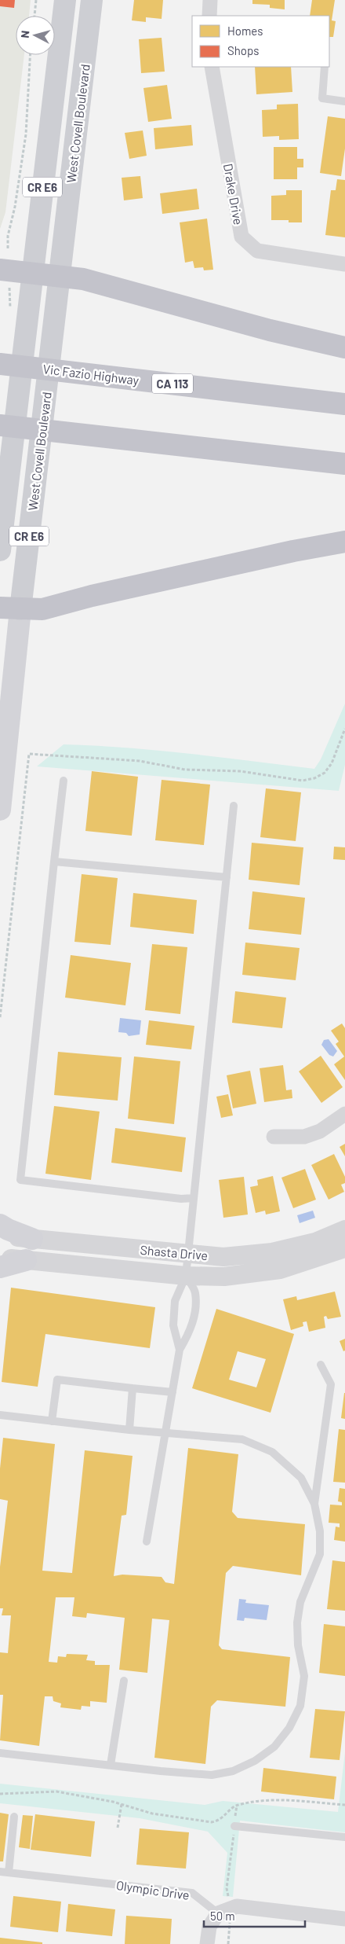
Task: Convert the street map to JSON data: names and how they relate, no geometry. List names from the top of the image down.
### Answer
{
  "streets": {
    "highway": ["Vic Fazio Highway", "CA 113"],
    "main road": ["West Covell Boulevard", "CR E6"],
    "street": ["Drake Drive", "Shasta Drive"],
    "lane": ["Olympic Drive"]
  },
  "legend": ["Homes", "Shops"],
  "scale_bar": "50 m",
  "north": "left"
}
